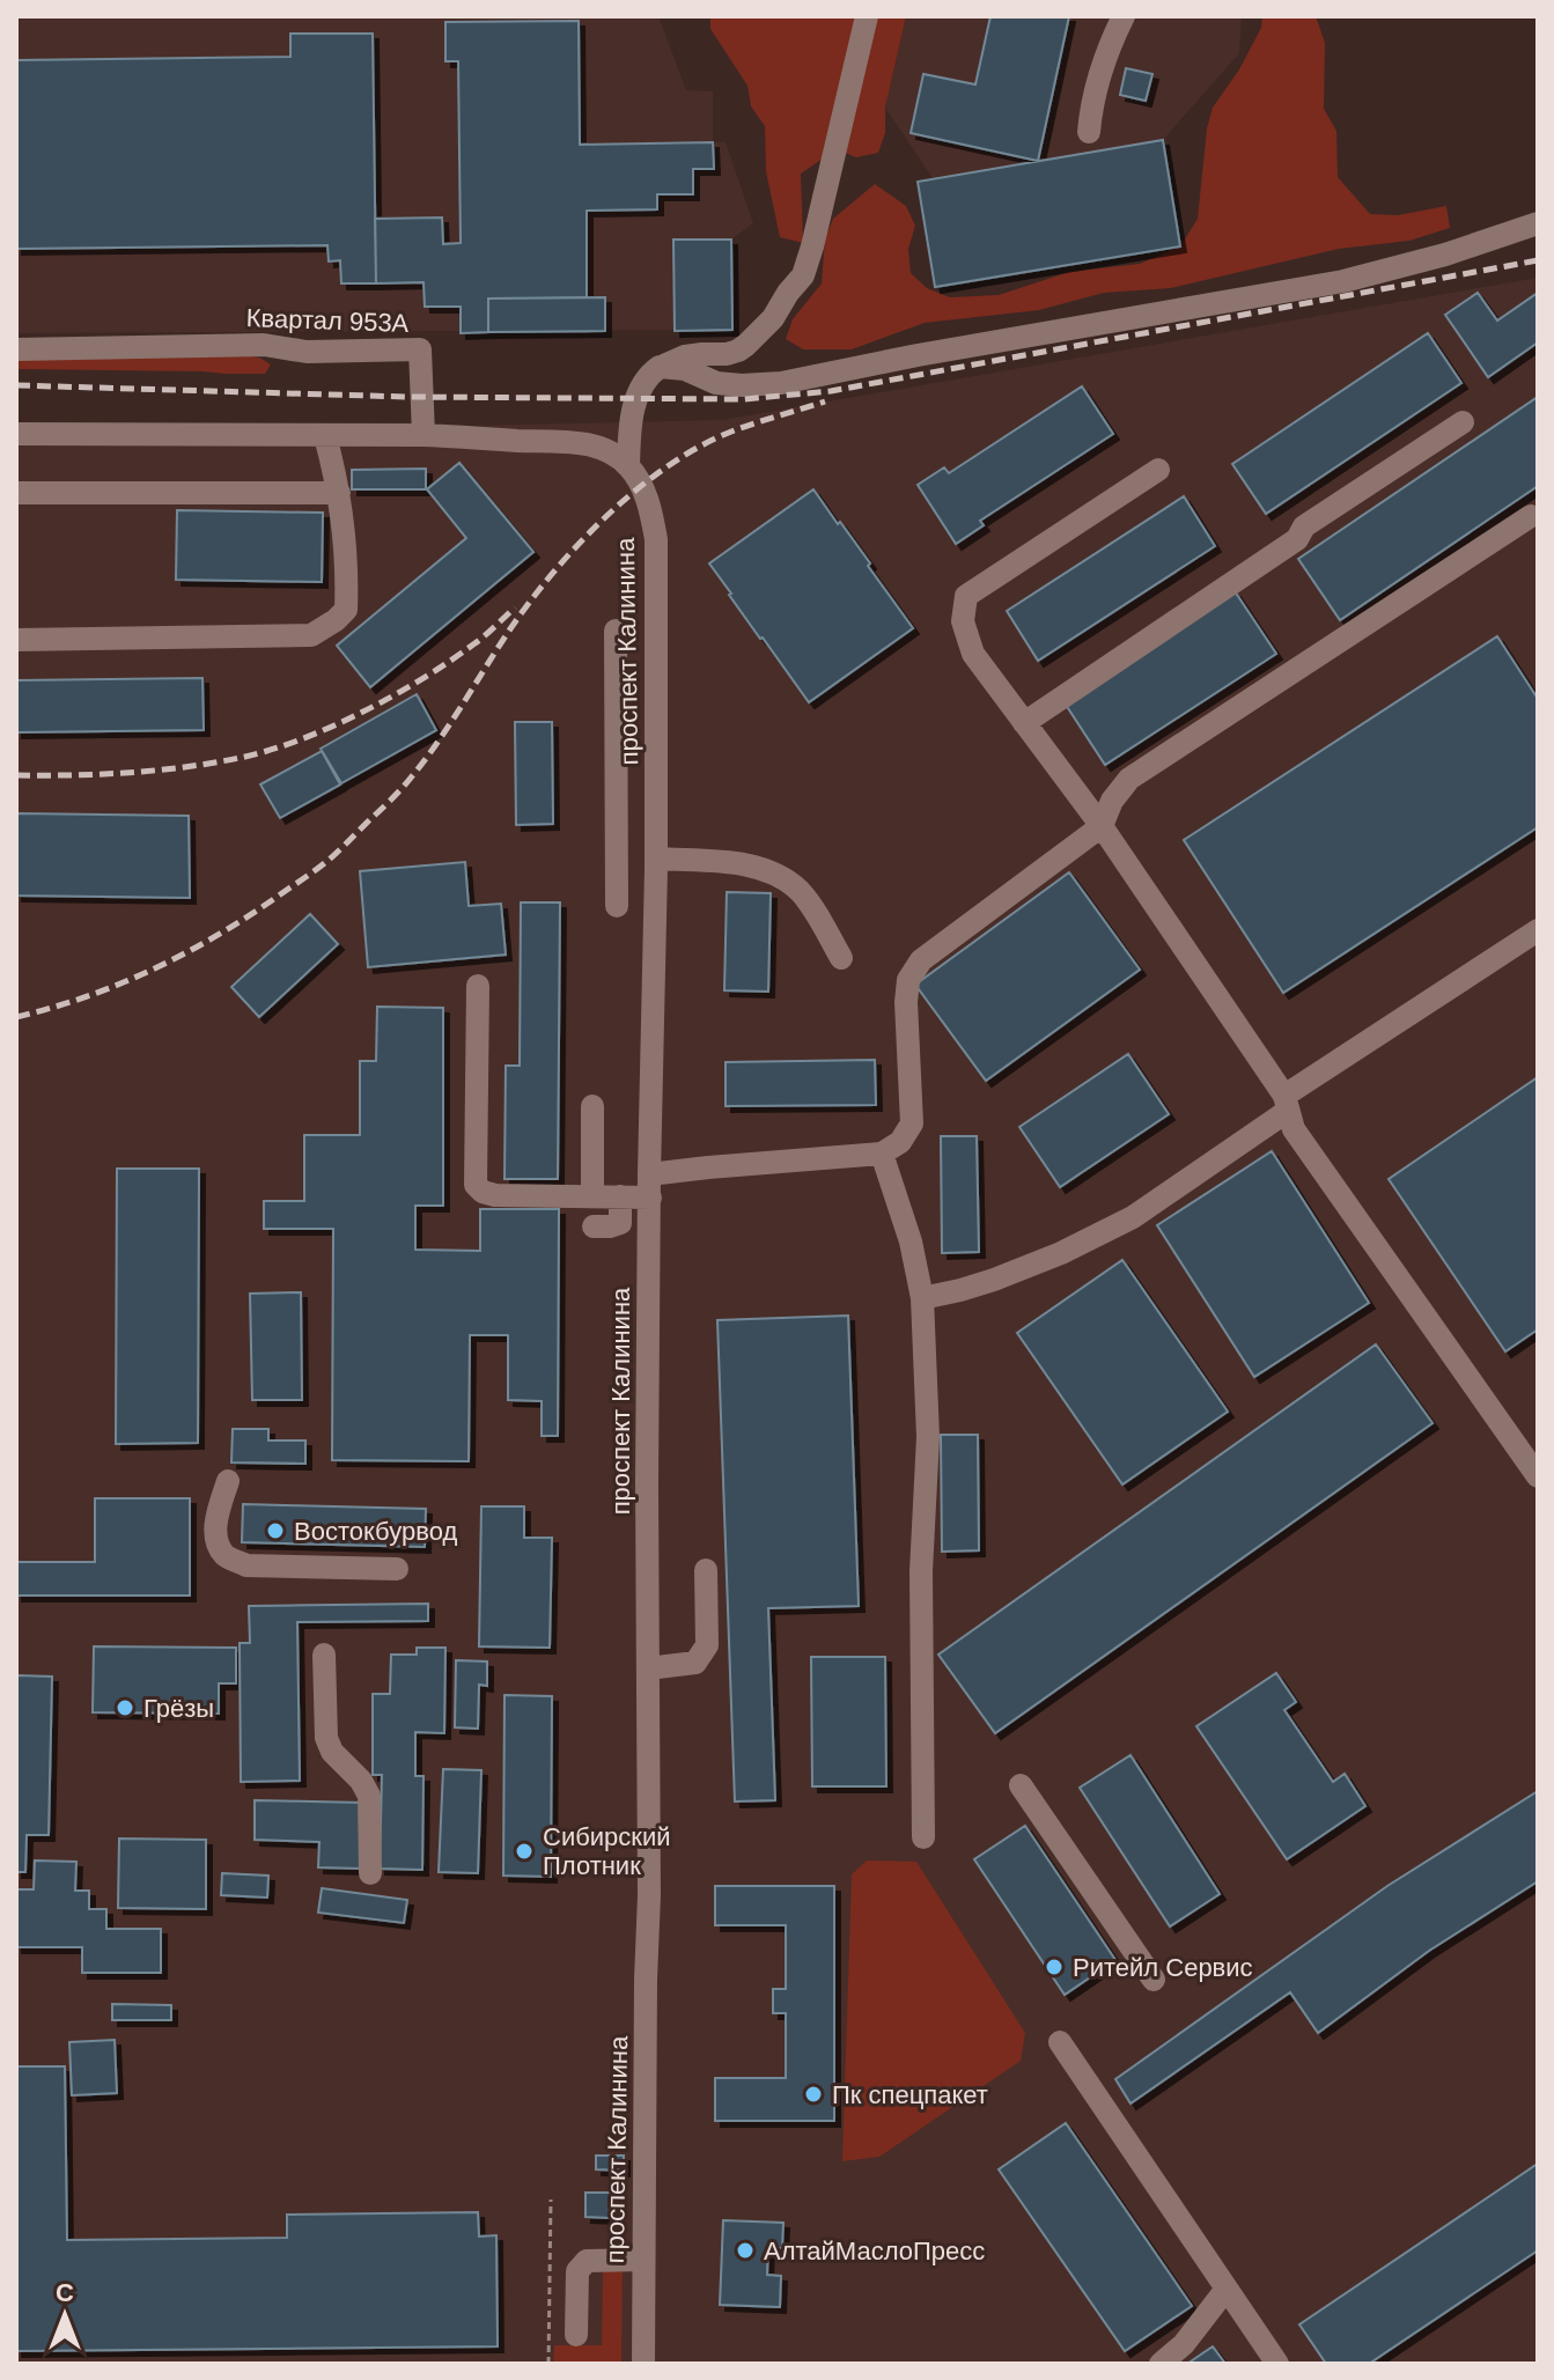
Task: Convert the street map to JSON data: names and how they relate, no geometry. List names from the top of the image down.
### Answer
{
  "streets": {
    "street": ["Квартал 953А", "проспект Калинина"]
  },
  "places": [
    "Востокбурвод",
    "Грёзы",
    "Сибирский Плотник",
    "Ритейл Сервис",
    "Пк спецпакет",
    "АлтайМаслоПресс"
  ],
  "north": "top"
}
